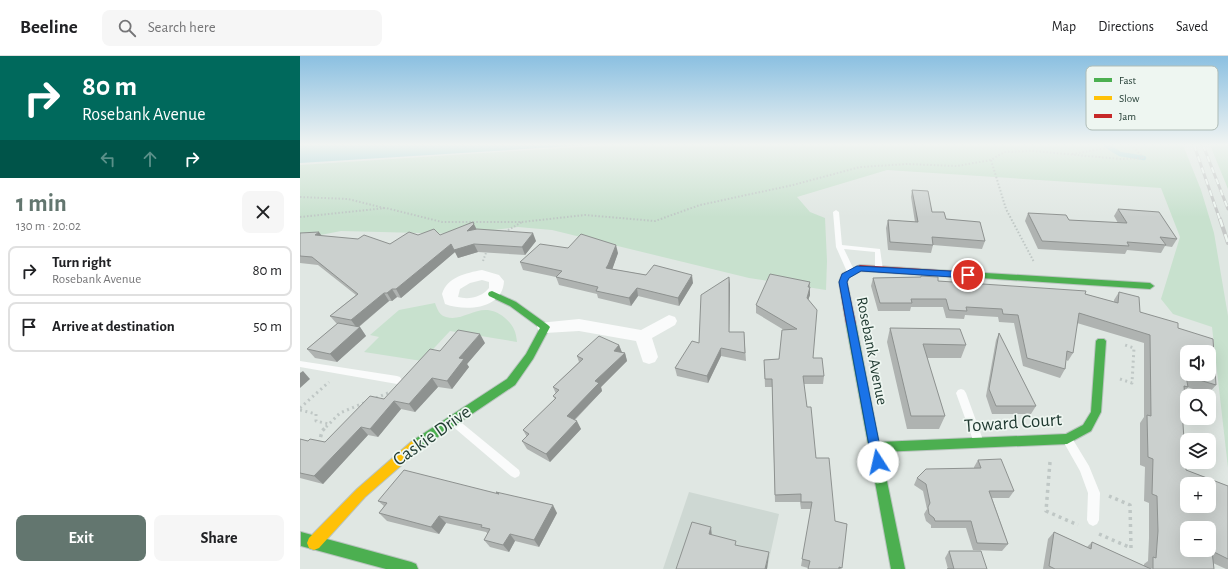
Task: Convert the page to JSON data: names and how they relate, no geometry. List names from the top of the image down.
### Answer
{
  "streets": {
    "street": ["Rosebank Avenue", "Toward Court", "Caskie Drive"]
  },
  "crossings": [
    ["Rosebank Avenue", "Toward Court"]
  ],
  "legend": ["Fast", "Slow", "Jam"],
  "page": {
    "header": "Beeline",
    "search": "Search here",
    "nav": ["Map", "Directions", "Saved"],
    "turn": ["80 m", "Rosebank Avenue"],
    "heading": ["1 min", "130 m · 20:02"],
    "list": [
      {
        "name": "Turn right",
        "note": "Rosebank Avenue",
        "value": "80 m"
      },
      {
        "name": "Arrive at destination",
        "value": "50 m"
      }
    ],
    "map_buttons": ["+", "−"],
    "buttons": ["Exit", "Share"]
  }
}
